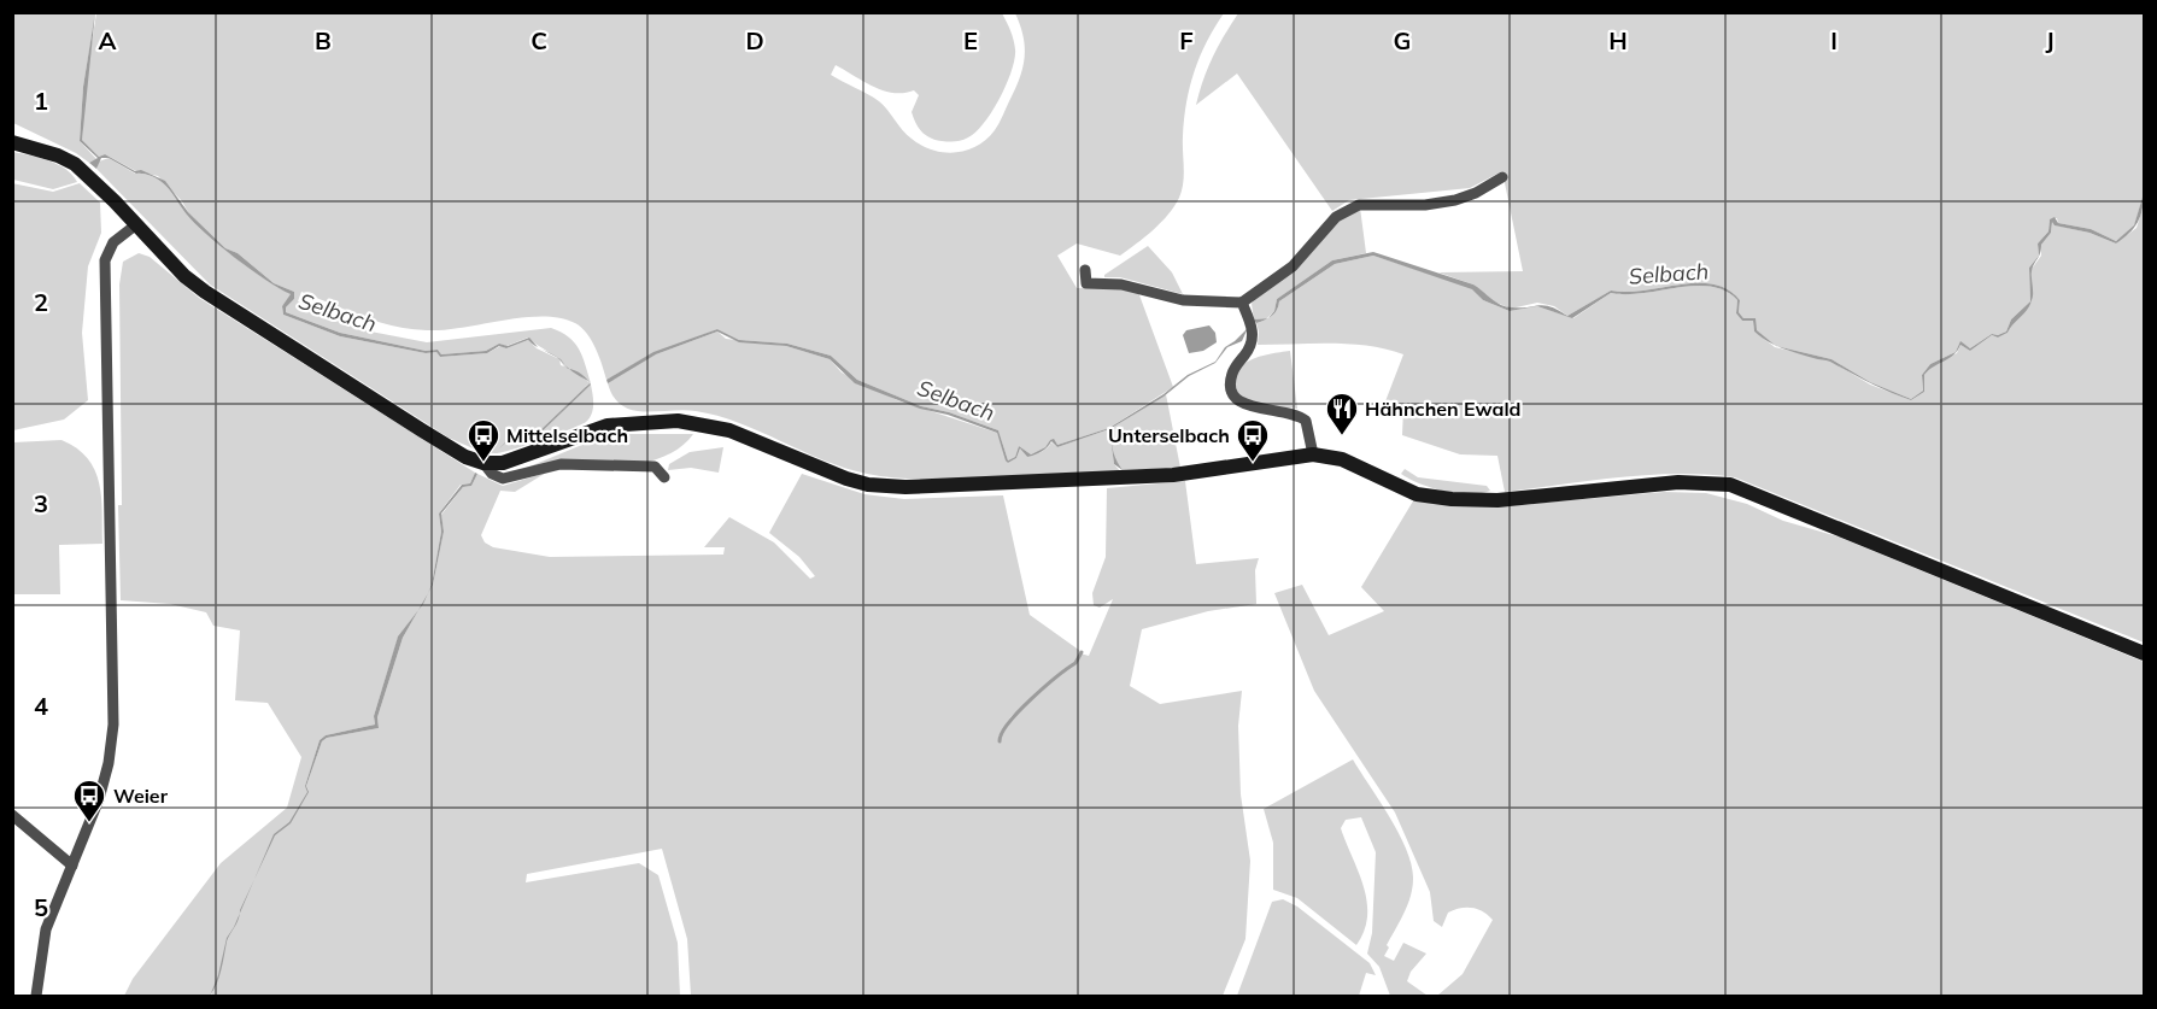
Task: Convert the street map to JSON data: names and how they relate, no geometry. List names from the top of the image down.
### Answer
{
  "water": ["Selbach"],
  "places": {
    "restaurant": ["Hähnchen Ewald"],
    "bus stop": ["Mittelselbach", "Unterselbach", "Weier"]
  },
  "grid": {
    "columns": [
      "A",
      "B",
      "C",
      "D",
      "E",
      "F",
      "G",
      "H",
      "I",
      "J"
    ],
    "rows": [
      "1",
      "2",
      "3",
      "4",
      "5"
    ]
  }
}
